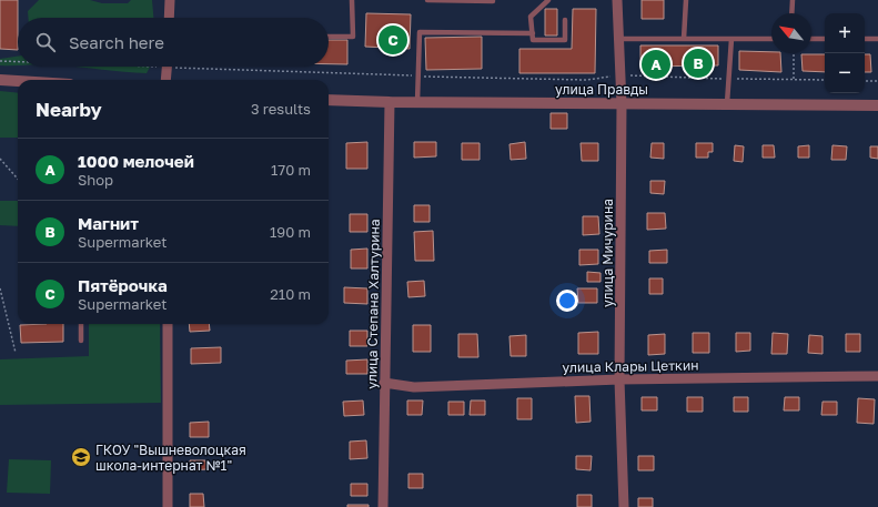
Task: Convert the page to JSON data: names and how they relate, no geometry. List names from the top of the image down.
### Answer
{
  "streets": {
    "street": [
      "улица Правды",
      "улица Мичурина",
      "улица Степана Халтурина",
      "улица Клары Цеткин"
    ]
  },
  "crossings": [
    ["улица Правды", "улица Мичурина"],
    ["улица Правды", "улица Степана Халтурина"],
    ["улица Мичурина", "улица Клары Цеткин"],
    ["улица Степана Халтурина", "улица Клары Цеткин"]
  ],
  "places": {
    "school or university": ["ГКОУ \"Вышневолоцкая школа-интернат №1\""]
  },
  "north": "top left",
  "page": {
    "map_buttons": ["+", "−"],
    "search": "Search here",
    "pins": ["C", "B", "A"],
    "heading": ["Nearby", "3 results"],
    "list": [
      {
        "mark": "A",
        "name": "1000 мелочей",
        "note": "Shop",
        "value": "170 m"
      },
      {
        "mark": "B",
        "name": "Магнит",
        "note": "Supermarket",
        "value": "190 m"
      },
      {
        "mark": "C",
        "name": "Пятёрочка",
        "note": "Supermarket",
        "value": "210 m"
      }
    ]
  }
}
